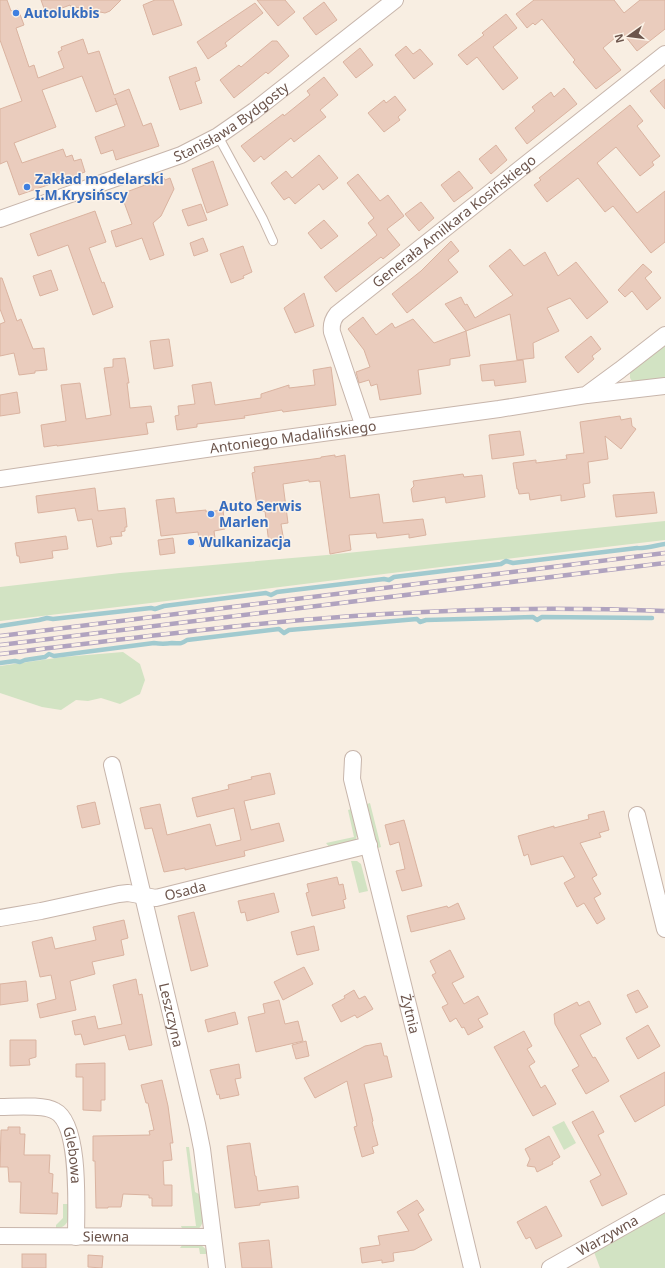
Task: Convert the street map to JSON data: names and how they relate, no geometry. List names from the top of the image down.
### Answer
{
  "streets": {
    "street": [
      "Stanisława Bydgosty",
      "Generała Amilkara Kosińskiego",
      "Antoniego Madalińskiego",
      "Osada",
      "Żytnia",
      "Leszczyna",
      "Glebowa",
      "Warzywna",
      "Siewna"
    ]
  },
  "crossings": [
    ["Generała Amilkara Kosińskiego", "Antoniego Madalińskiego"],
    ["Osada", "Żytnia"],
    ["Osada", "Leszczyna"],
    ["Leszczyna", "Siewna"],
    ["Glebowa", "Siewna"]
  ],
  "places": [
    "Autolukbis",
    "Zakład modelarski I.M.Krysińscy",
    "Auto Serwis Marlen",
    "Wulkanizacja"
  ],
  "north": "left"
}
